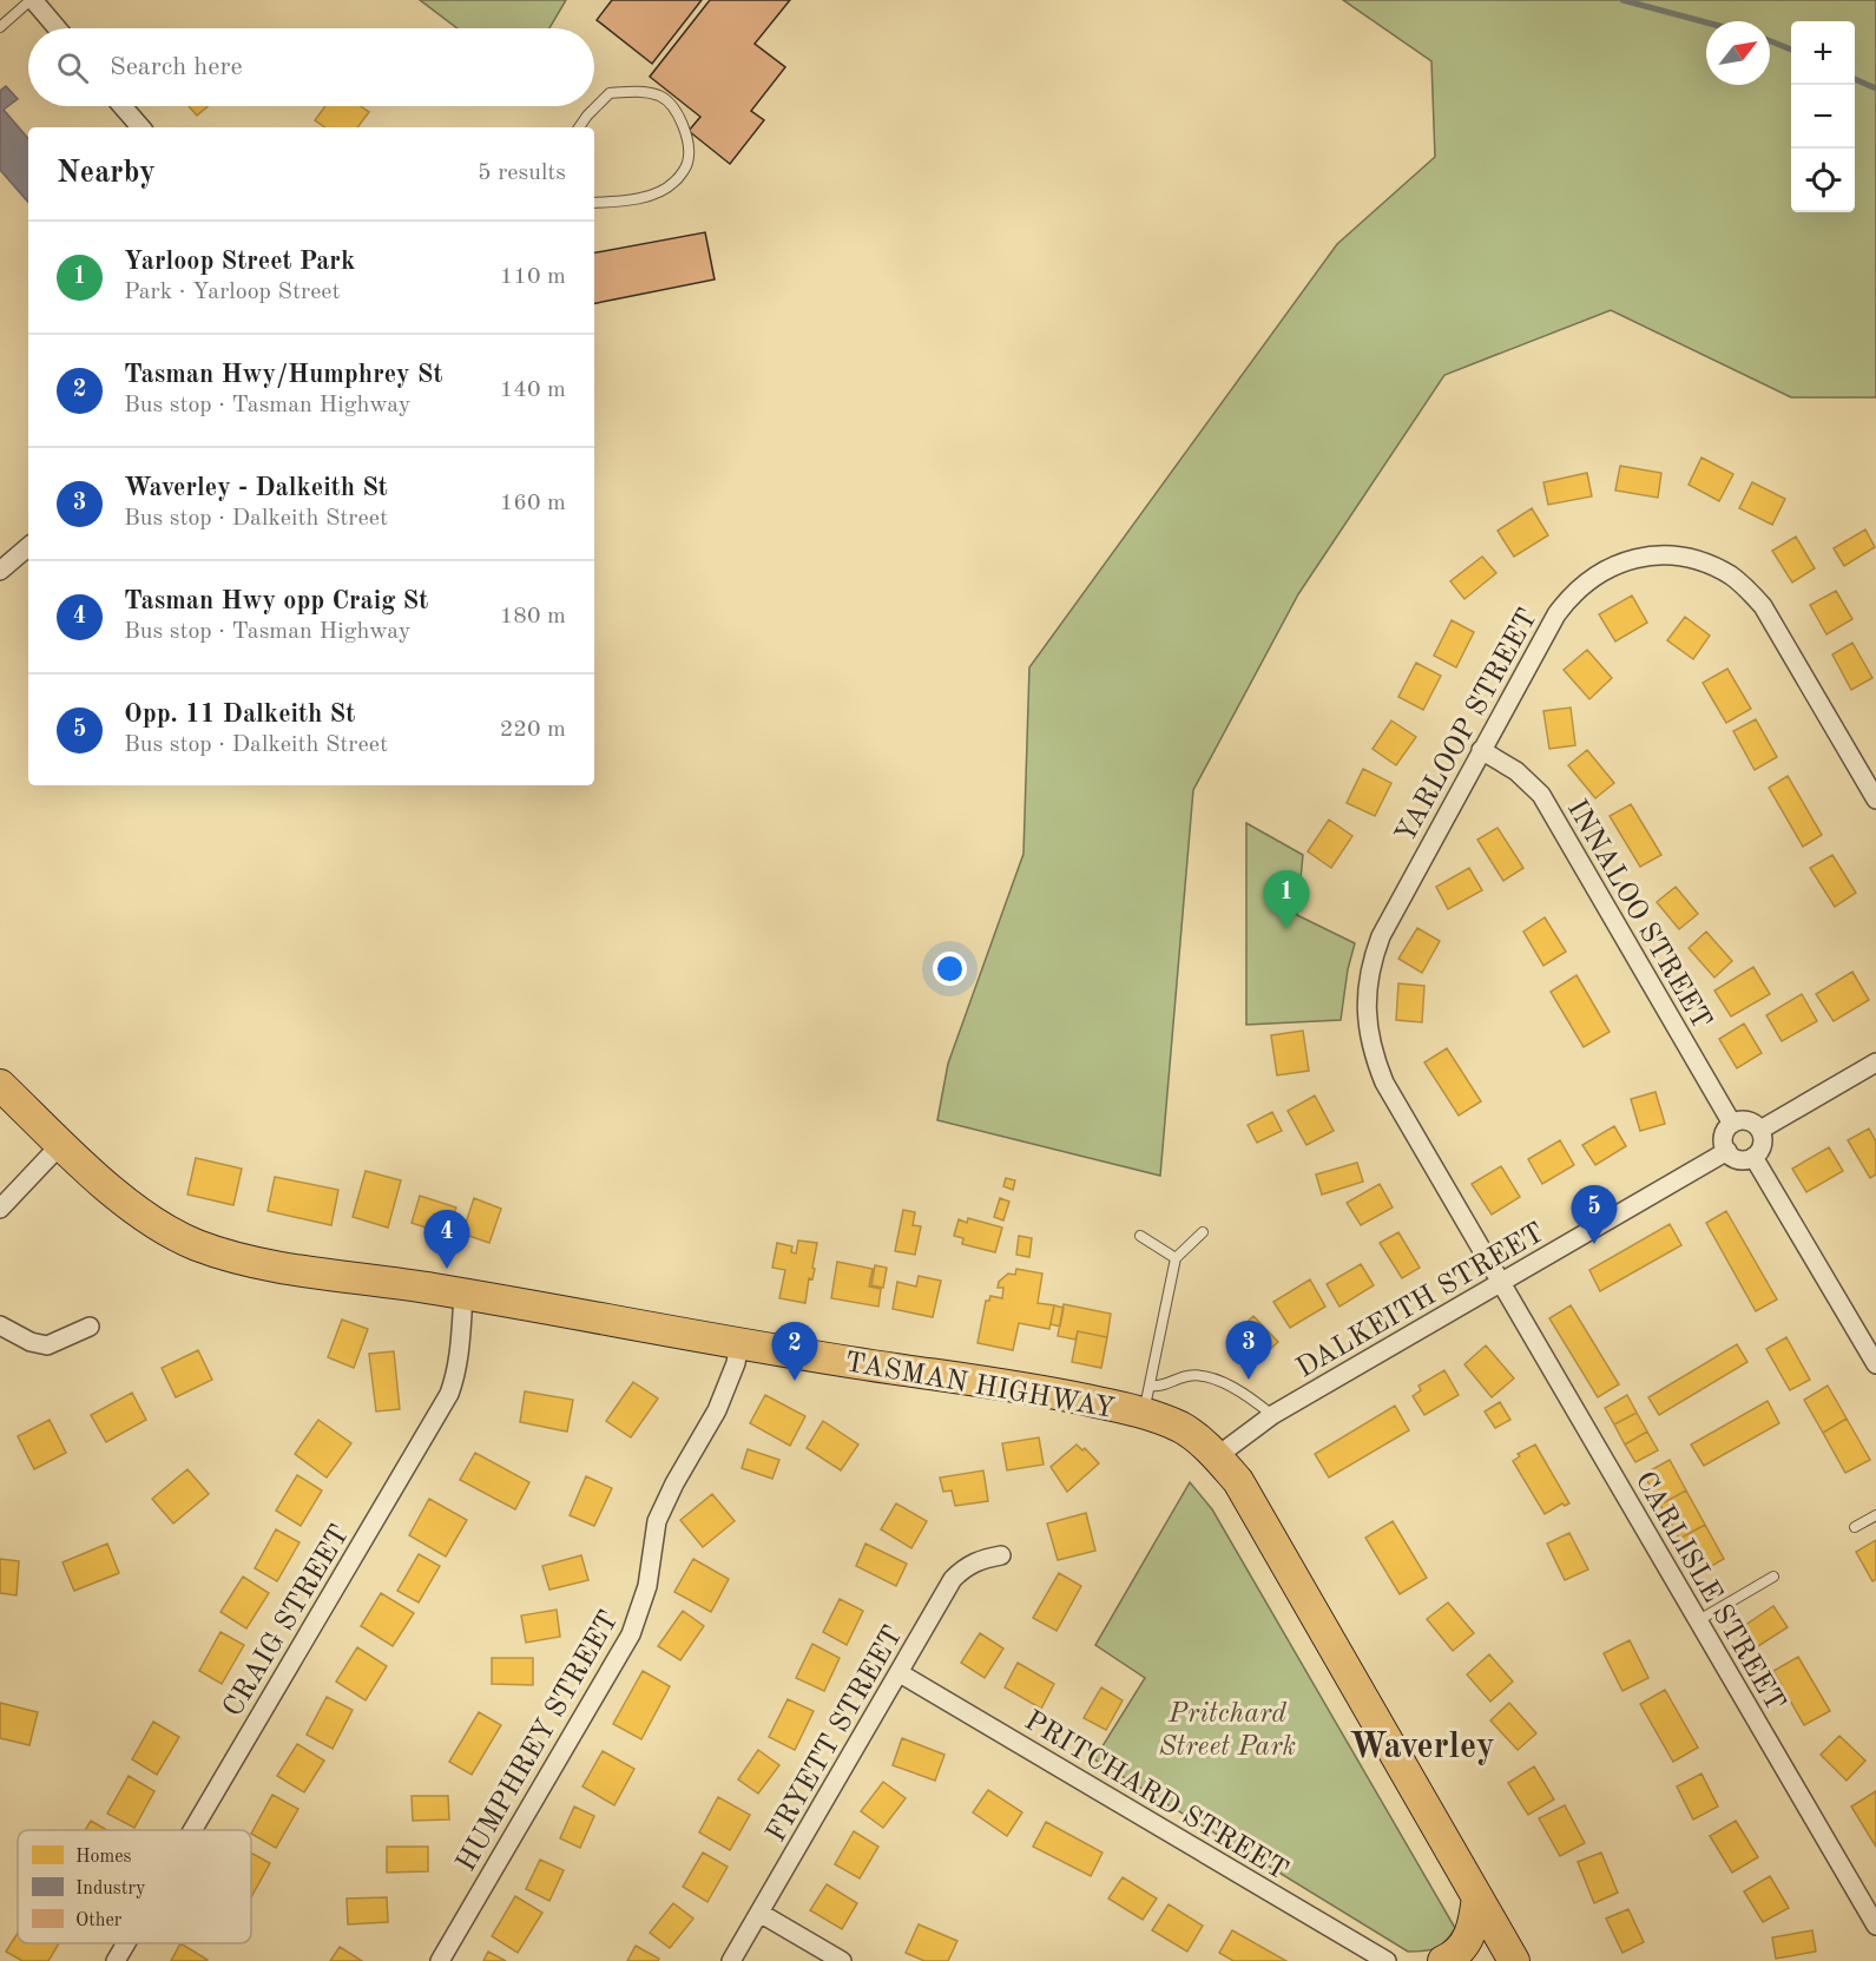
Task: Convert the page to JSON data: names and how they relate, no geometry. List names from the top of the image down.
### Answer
{
  "streets": {
    "highway": ["TASMAN HIGHWAY"],
    "street": [
      "YARLOOP STREET",
      "INNALOO STREET",
      "DALKEITH STREET",
      "CARLISLE STREET",
      "CRAIG STREET",
      "FRYETT STREET",
      "HUMPHREY STREET",
      "PRITCHARD STREET"
    ]
  },
  "crossings": [
    ["YARLOOP STREET", "INNALOO STREET"],
    ["YARLOOP STREET", "DALKEITH STREET"],
    ["YARLOOP STREET", "CARLISLE STREET"],
    ["INNALOO STREET", "DALKEITH STREET"],
    ["DALKEITH STREET", "TASMAN HIGHWAY"],
    ["DALKEITH STREET", "CARLISLE STREET"],
    ["TASMAN HIGHWAY", "CRAIG STREET"],
    ["TASMAN HIGHWAY", "HUMPHREY STREET"],
    ["FRYETT STREET", "PRITCHARD STREET"]
  ],
  "districts": ["Waverley"],
  "parks": ["Pritchard Street Park"],
  "legend": ["Homes", "Industry", "Other"],
  "north": "top right",
  "page": {
    "map_buttons": ["+", "−"],
    "search": "Search here",
    "heading": ["Nearby", "5 results"],
    "list": [
      {
        "mark": "1",
        "name": "Yarloop Street Park",
        "note": "Park · Yarloop Street",
        "value": "110 m"
      },
      {
        "mark": "2",
        "name": "Tasman Hwy/Humphrey St",
        "note": "Bus stop · Tasman Highway",
        "value": "140 m"
      },
      {
        "mark": "3",
        "name": "Waverley - Dalkeith St",
        "note": "Bus stop · Dalkeith Street",
        "value": "160 m"
      },
      {
        "mark": "4",
        "name": "Tasman Hwy opp Craig St",
        "note": "Bus stop · Tasman Highway",
        "value": "180 m"
      },
      {
        "mark": "5",
        "name": "Opp. 11 Dalkeith St",
        "note": "Bus stop · Dalkeith Street",
        "value": "220 m"
      }
    ],
    "pins": [
      "1",
      "5",
      "4",
      "3",
      "2"
    ]
  }
}
